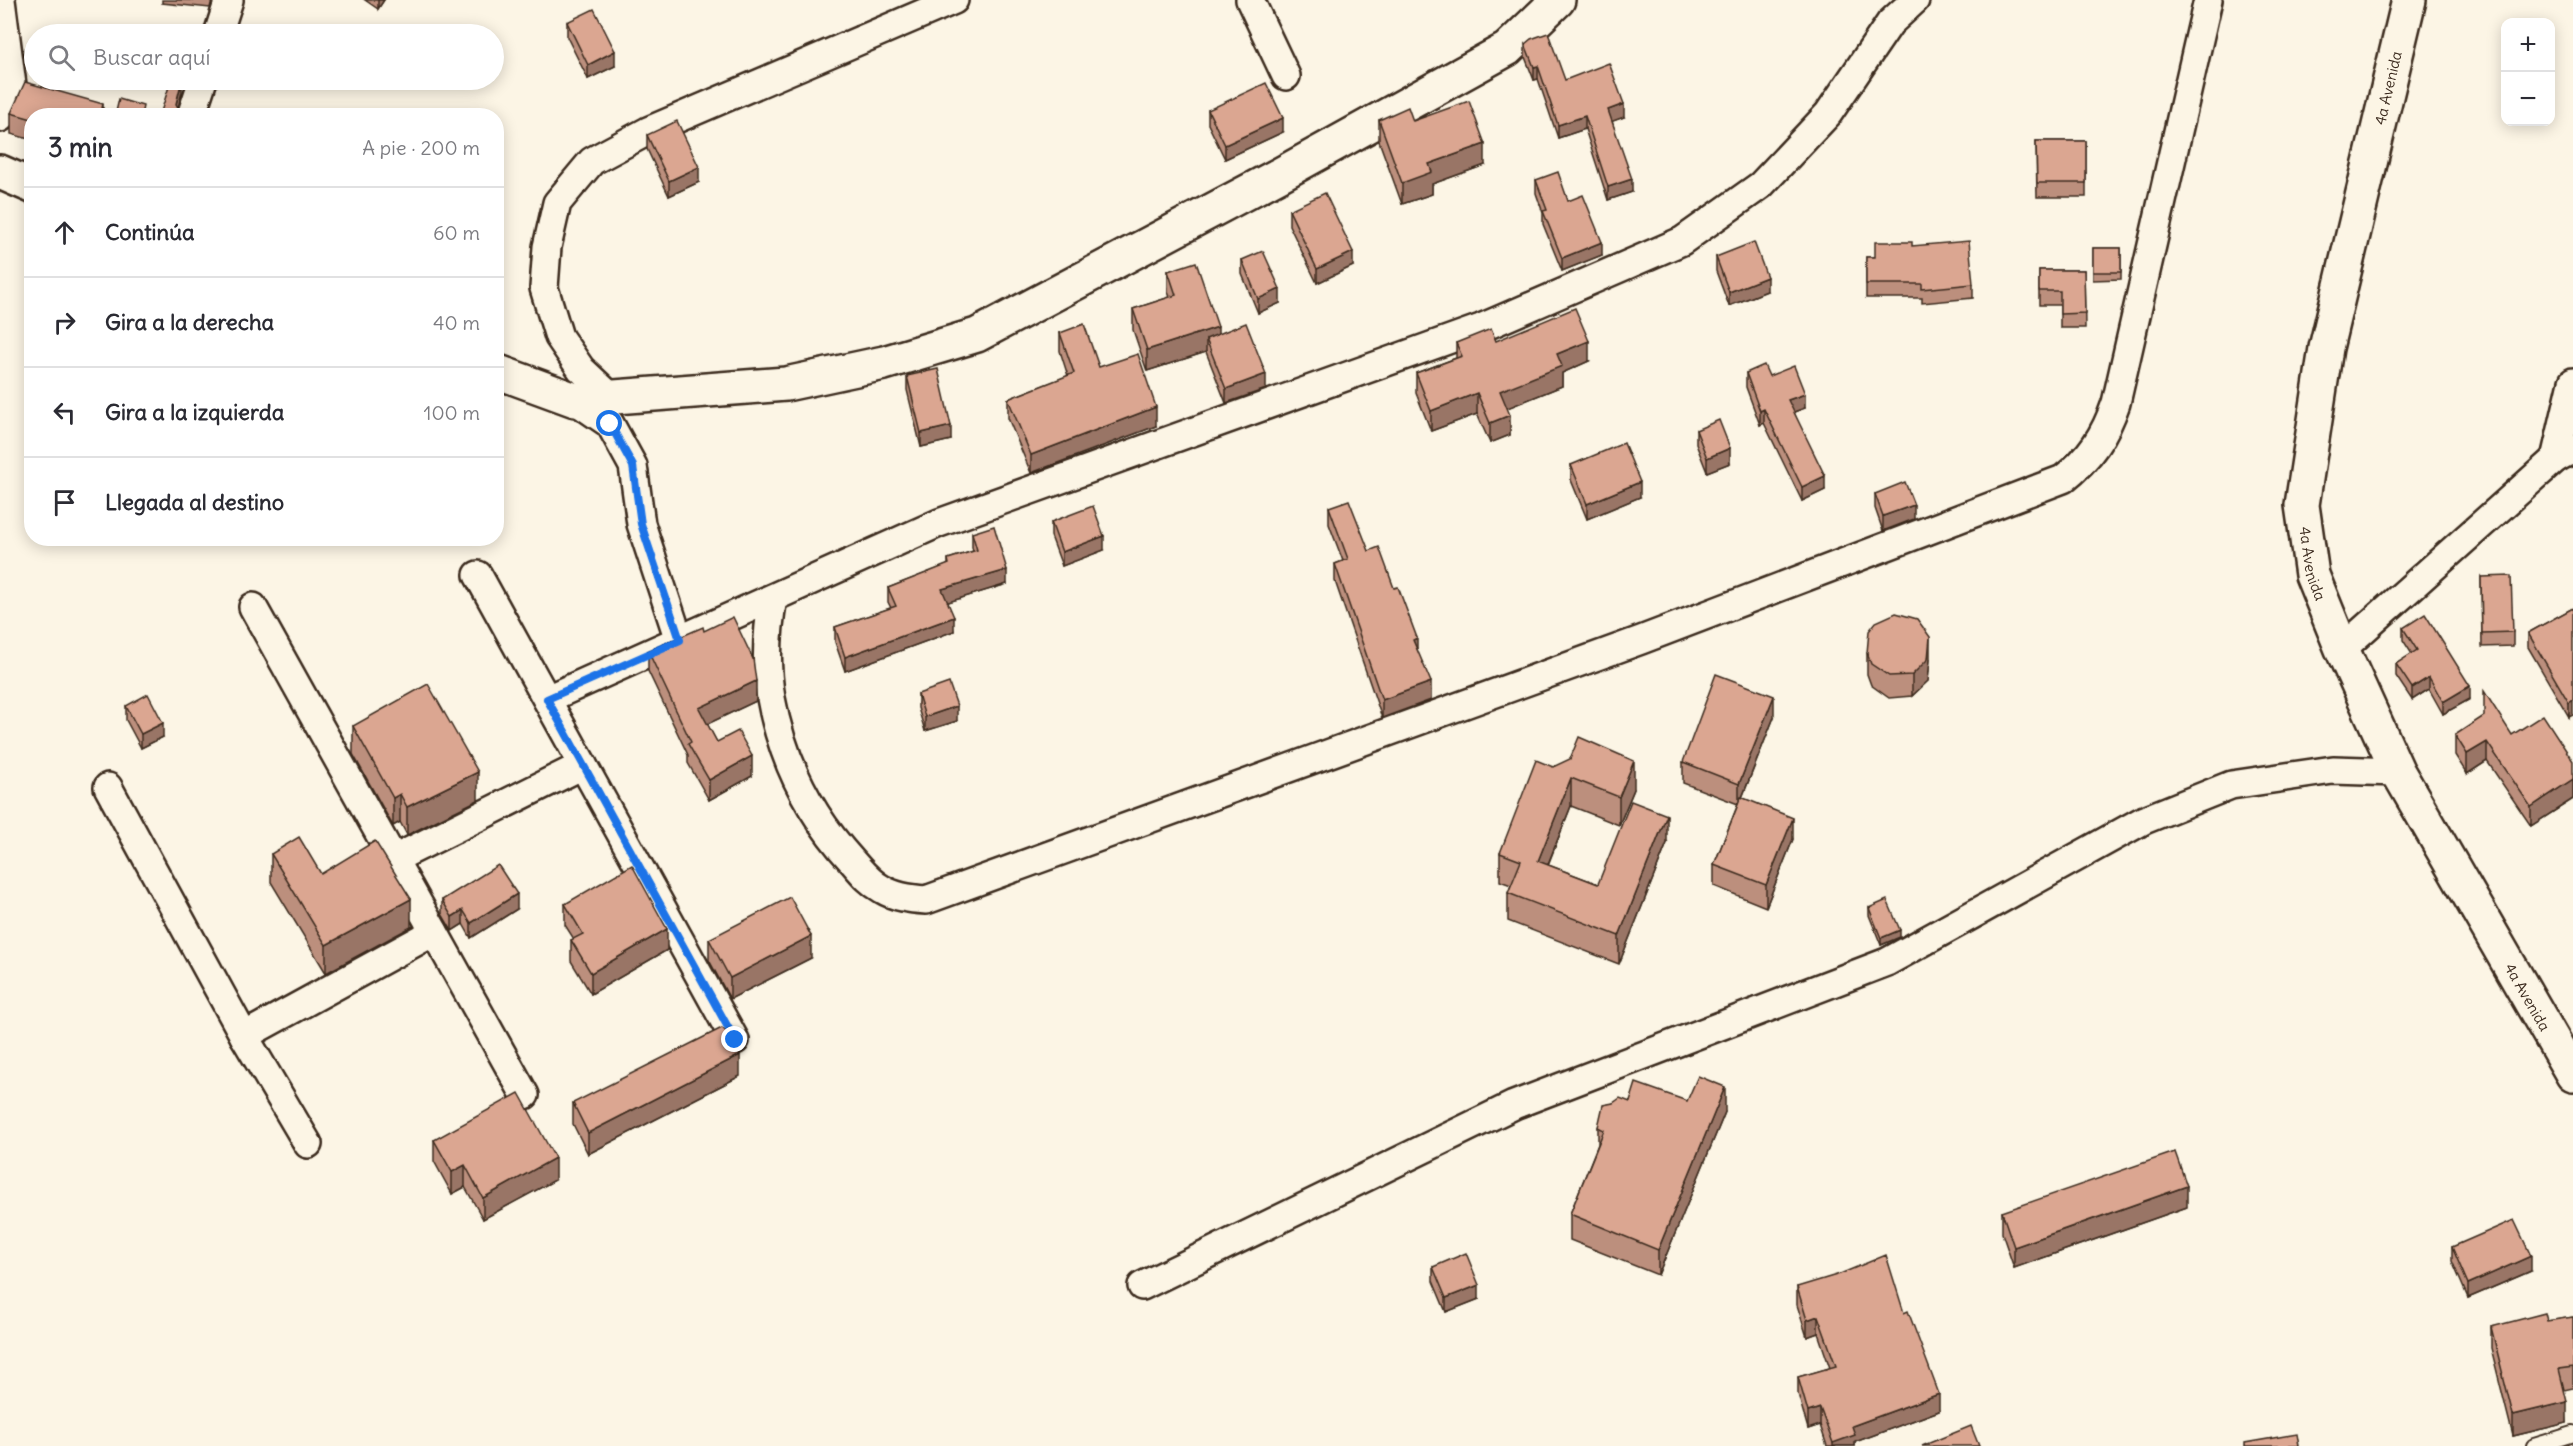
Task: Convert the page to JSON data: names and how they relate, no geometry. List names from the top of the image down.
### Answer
{
  "streets": {
    "street": ["4a Avenida"]
  },
  "page": {
    "map_buttons": ["+", "−"],
    "search": "Buscar aquí",
    "heading": ["3 min", "A pie · 200 m"],
    "list": [
      ["Continúa", "60 m"],
      ["Gira a la derecha", "40 m"],
      ["Gira a la izquierda", "100 m"],
      "Llegada al destino"
    ]
  }
}
